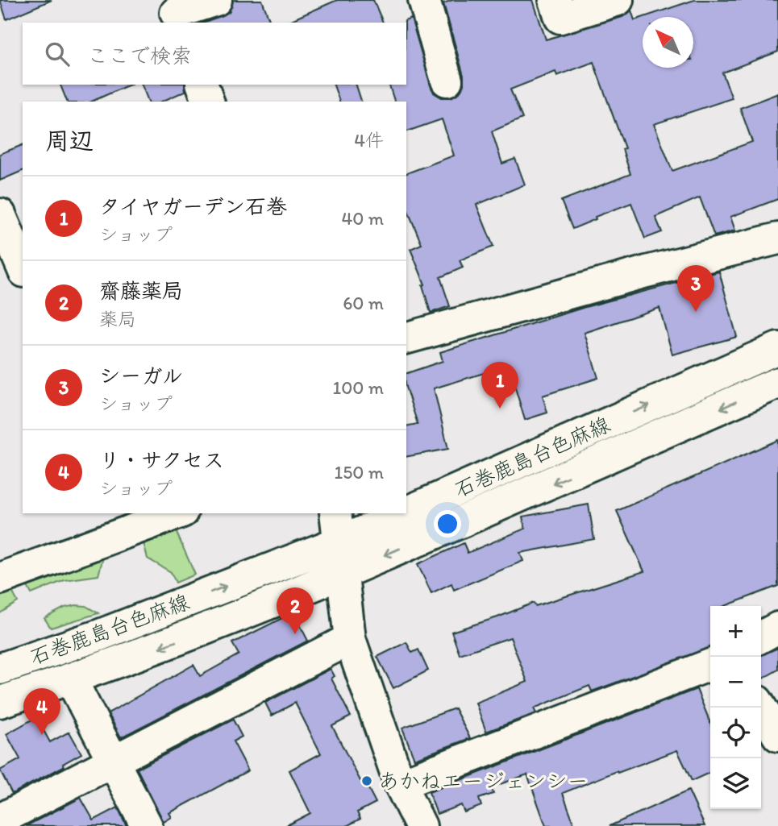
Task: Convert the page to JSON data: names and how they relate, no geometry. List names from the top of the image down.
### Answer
{
  "streets": {
    "street": ["石巻鹿島台色麻線"]
  },
  "places": ["あかねエージェンシー"],
  "north": "top left",
  "page": {
    "search": "ここで検索",
    "heading": ["周辺", "4件"],
    "list": [
      {
        "mark": "1",
        "name": "タイヤガーデン石巻",
        "note": "ショップ",
        "value": "40 m"
      },
      {
        "mark": "2",
        "name": "齋藤薬局",
        "note": "薬局",
        "value": "60 m"
      },
      {
        "mark": "3",
        "name": "シーガル",
        "note": "ショップ",
        "value": "100 m"
      },
      {
        "mark": "4",
        "name": "リ・サクセス",
        "note": "ショップ",
        "value": "150 m"
      }
    ],
    "pins": [
      "3",
      "1",
      "2",
      "4"
    ],
    "map_buttons": ["+", "−"]
  }
}
